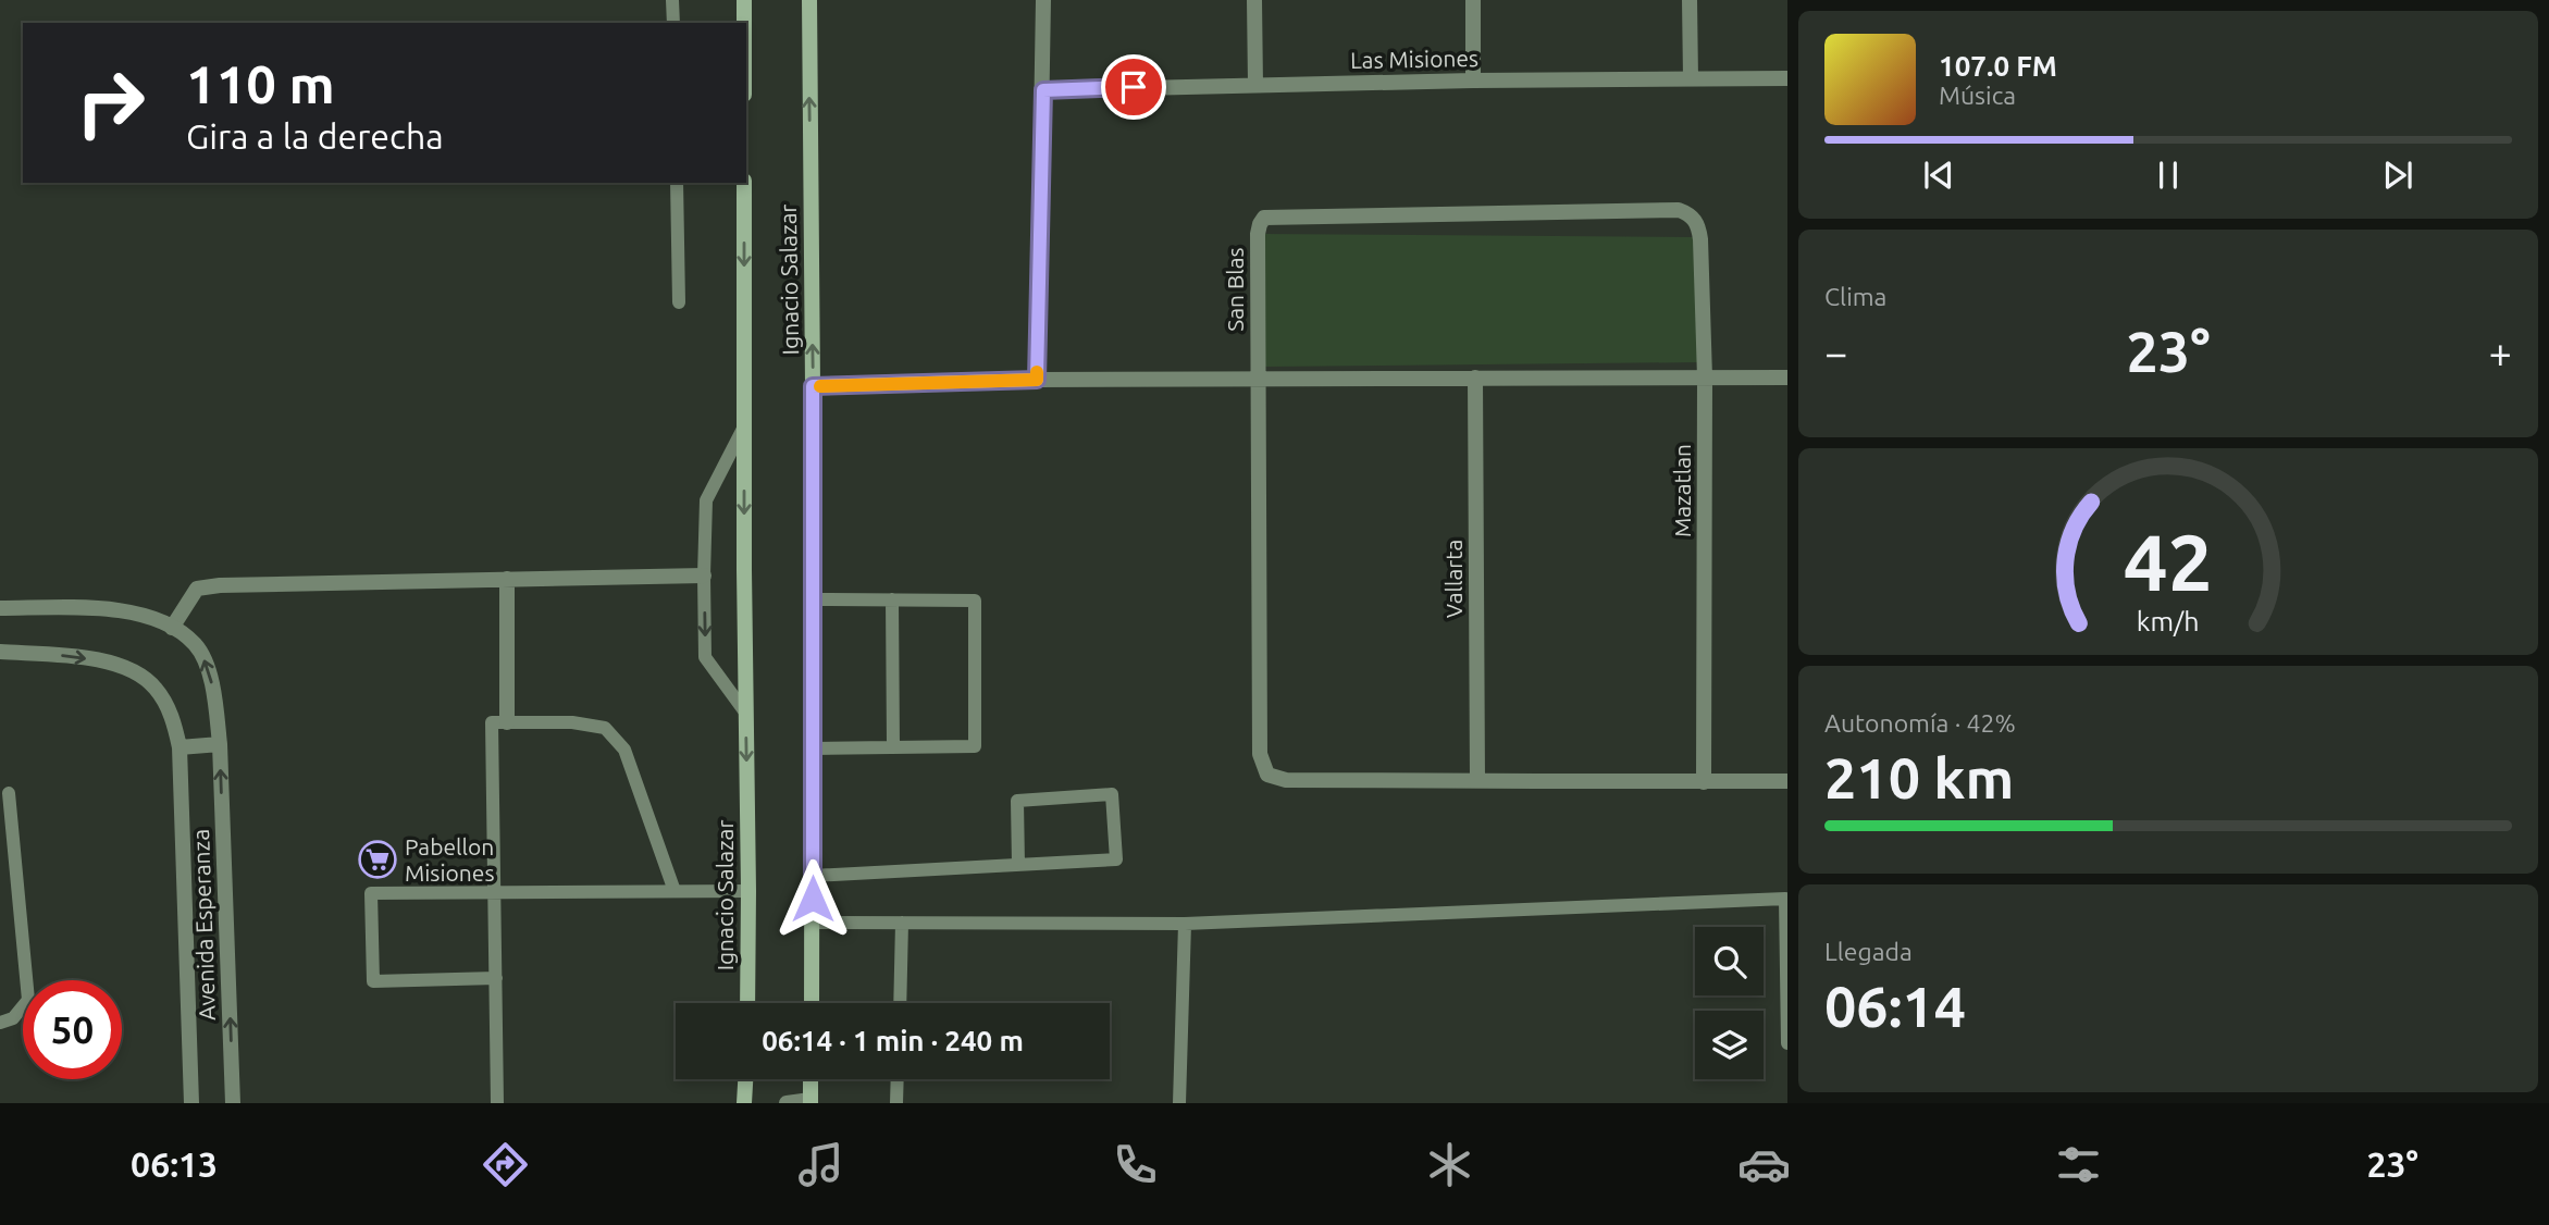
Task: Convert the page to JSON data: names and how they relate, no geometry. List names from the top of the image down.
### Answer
{
  "streets": {
    "main road": ["Ignacio Salazar"],
    "street": [
      "Las Misiones",
      "San Blas",
      "Mazatlan",
      "Vallarta",
      "Avenida Esperanza"
    ]
  },
  "crossings": [
    ["San Blas", "Mazatlan"],
    ["San Blas", "Vallarta"]
  ],
  "places": {
    "supermarket": ["Pabellon Misiones"]
  },
  "page": {
    "turn": ["110 m", "Gira a la derecha"],
    "song": ["107.0 FM", "Música"],
    "tile": [
      "Clima",
      ["Autonomía · 42%", "210 km"],
      ["Llegada", "06:14"]
    ],
    "heat": ["−", "23°", "+"],
    "limit": "50",
    "trip": "06:14 · 1 min · 240 m",
    "tabs": ["06:13", "23°"],
    "gauge": ["42", "km/h"]
  }
}
